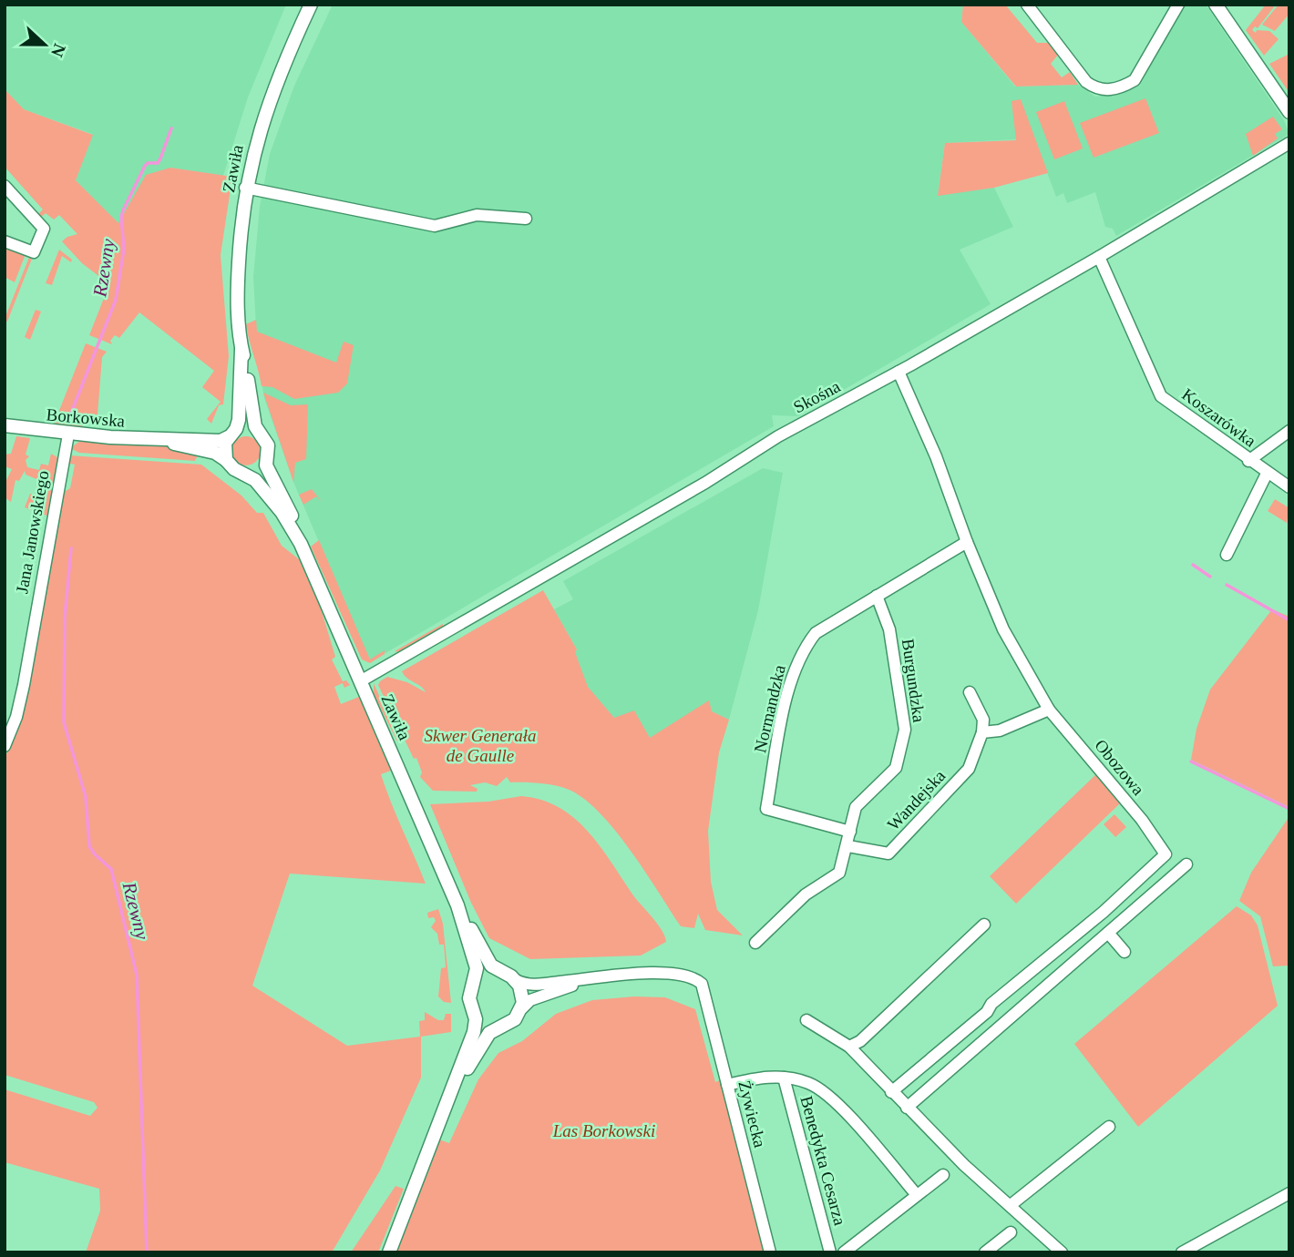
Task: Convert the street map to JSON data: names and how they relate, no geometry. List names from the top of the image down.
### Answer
{
  "streets": {
    "street": [
      "Zawiła",
      "Skośna",
      "Borkowska",
      "Koszarówka",
      "Jana Janowskiego",
      "Burgundzka",
      "Normandzka",
      "Obozowa",
      "Wandejska",
      "Żywiecka",
      "Benedykta Cesarza"
    ]
  },
  "crossings": [
    ["Zawiła", "Skośna"],
    ["Zawiła", "Borkowska"],
    ["Skośna", "Koszarówka"],
    ["Skośna", "Obozowa"],
    ["Borkowska", "Jana Janowskiego"],
    ["Burgundzka", "Normandzka"],
    ["Burgundzka", "Wandejska"],
    ["Normandzka", "Obozowa"]
  ],
  "water": ["Rzewny"],
  "parks": ["Skwer Generała de Gaulle", "Las Borkowski"],
  "north": "right"
}
